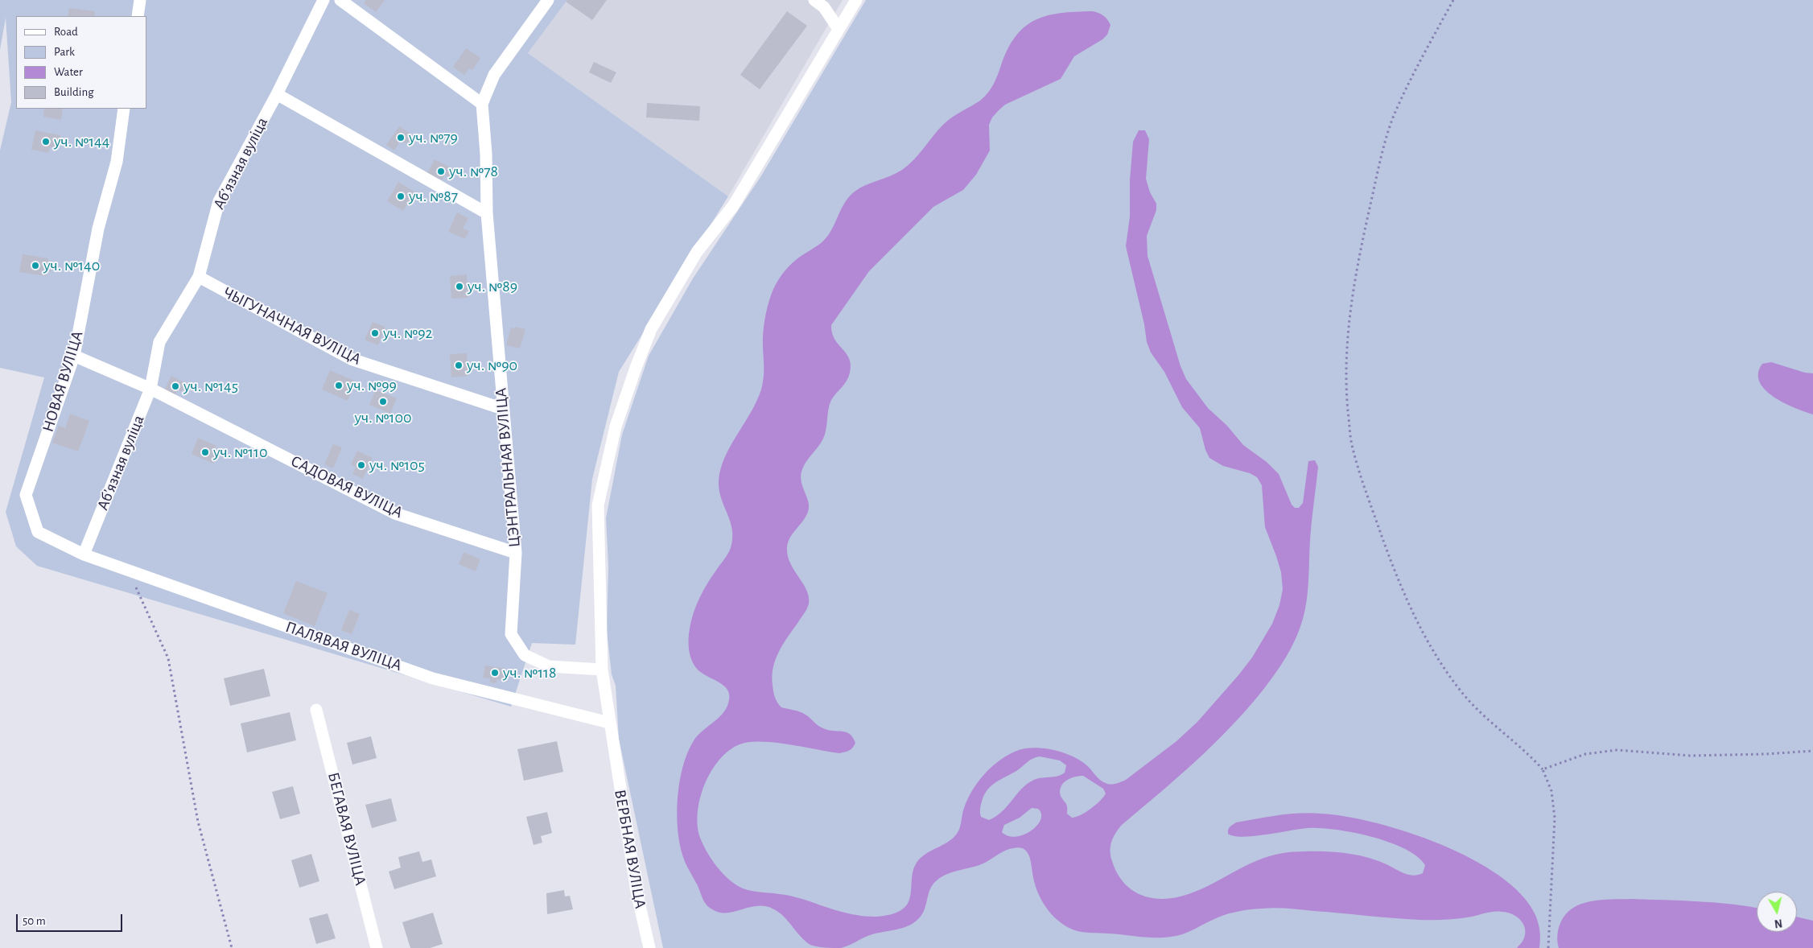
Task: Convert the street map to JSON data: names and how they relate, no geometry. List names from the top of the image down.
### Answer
{
  "streets": {
    "street": [
      "Абʼязная вуліца",
      "ЧЫГУНАЧНАЯ ВУЛІЦА",
      "НОВАЯ ВУЛІЦА",
      "ЦЭНТРАЛЬНАЯ ВУЛІЦА",
      "САДОВАЯ ВУЛІЦА",
      "ПАЛЯВАЯ ВУЛІЦА",
      "БЕГАВАЯ ВУЛІЦА",
      "ВЕРБНАЯ ВУЛІЦА"
    ]
  },
  "crossings": [
    ["Абʼязная вуліца", "ЧЫГУНАЧНАЯ ВУЛІЦА"],
    ["Абʼязная вуліца", "НОВАЯ ВУЛІЦА"],
    ["Абʼязная вуліца", "САДОВАЯ ВУЛІЦА"],
    ["Абʼязная вуліца", "ПАЛЯВАЯ ВУЛІЦА"],
    ["ЧЫГУНАЧНАЯ ВУЛІЦА", "ЦЭНТРАЛЬНАЯ ВУЛІЦА"],
    ["НОВАЯ ВУЛІЦА", "САДОВАЯ ВУЛІЦА"],
    ["НОВАЯ ВУЛІЦА", "ПАЛЯВАЯ ВУЛІЦА"],
    ["ЦЭНТРАЛЬНАЯ ВУЛІЦА", "САДОВАЯ ВУЛІЦА"],
    ["ЦЭНТРАЛЬНАЯ ВУЛІЦА", "ВЕРБНАЯ ВУЛІЦА"],
    ["ПАЛЯВАЯ ВУЛІЦА", "ВЕРБНАЯ ВУЛІЦА"]
  ],
  "places": [
    "уч. №79",
    "уч. №144",
    "уч. №78",
    "уч. №87",
    "уч. №140",
    "уч. №89",
    "уч. №92",
    "уч. №90",
    "уч. №99",
    "уч. №145",
    "уч. №100",
    "уч. №110",
    "уч. №105",
    "уч. №118"
  ],
  "legend": [
    "Road",
    "Park",
    "Water",
    "Building"
  ],
  "scale_bar": "50 m",
  "north": "bottom"
}
